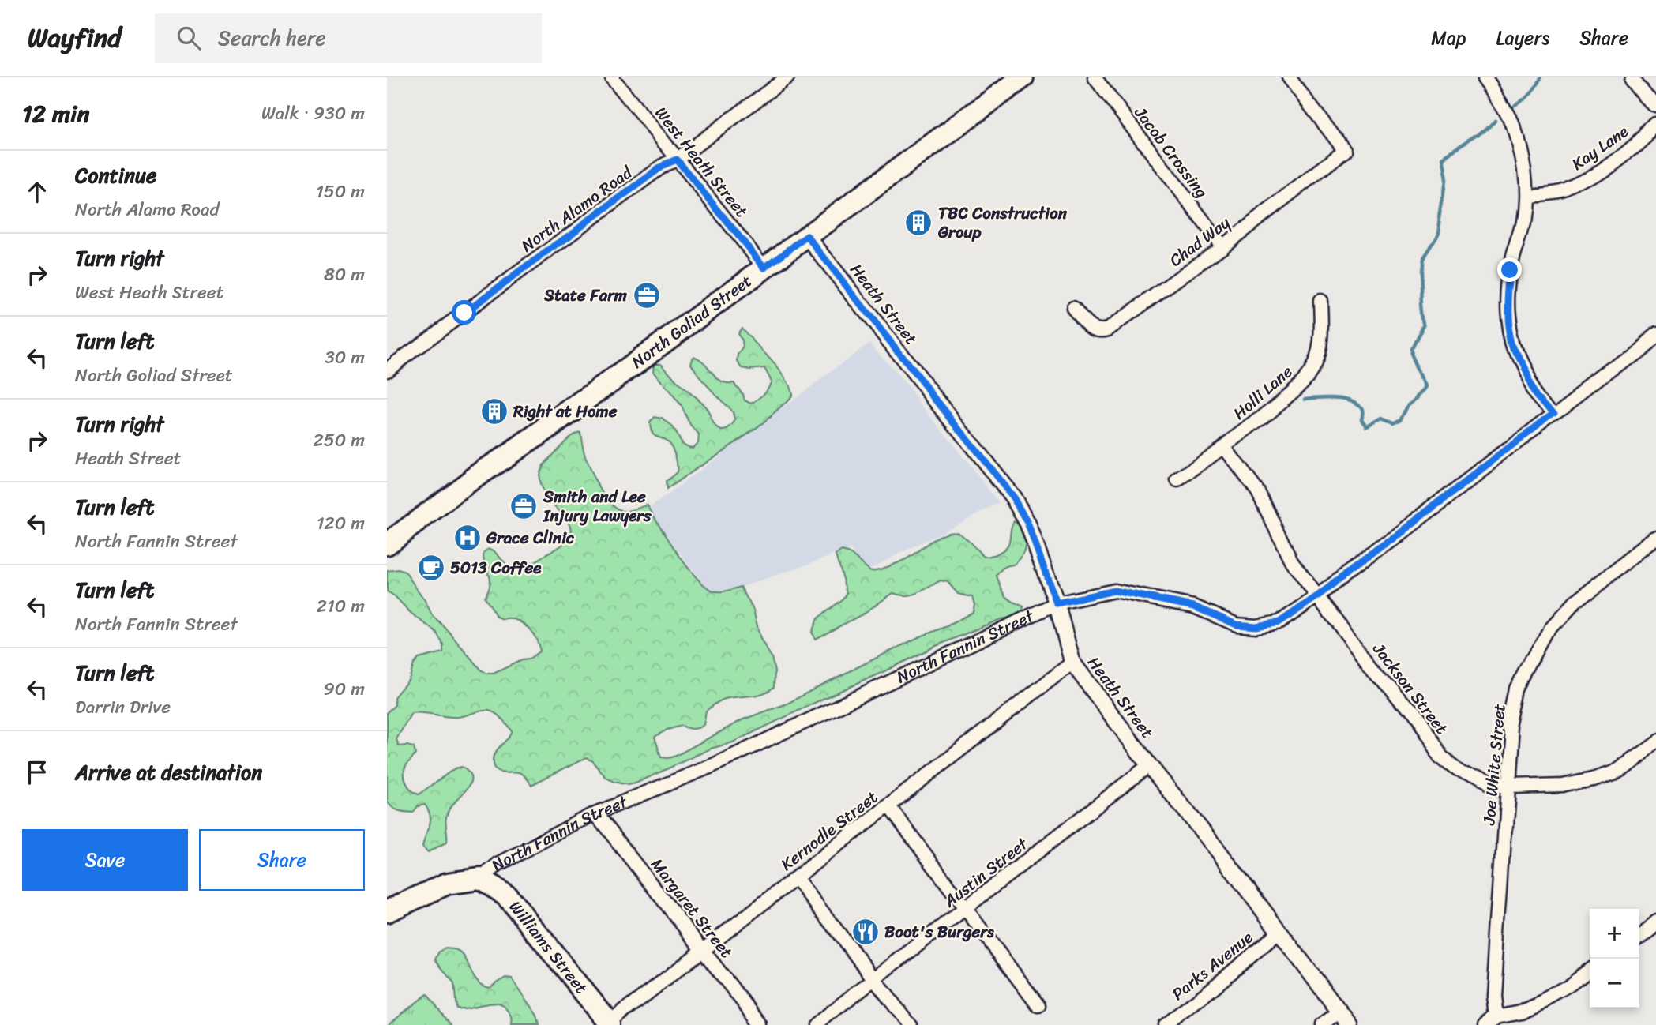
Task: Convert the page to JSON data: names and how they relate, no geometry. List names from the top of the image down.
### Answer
{
  "streets": {
    "main road": ["North Goliad Street", "North Fannin Street", "Williams Street"],
    "street": [
      "Kay Lane",
      "Jacob Crossing",
      "West Heath Street",
      "North Alamo Road",
      "Chad Way",
      "Heath Street",
      "Holli Lane",
      "Jackson Street",
      "Joe White Street",
      "Kernodle Street",
      "Austin Street",
      "Margaret Street",
      "Parks Avenue"
    ]
  },
  "crossings": [
    ["Jacob Crossing", "Chad Way"],
    ["West Heath Street", "North Alamo Road"],
    ["West Heath Street", "North Goliad Street"],
    ["Heath Street", "North Goliad Street"],
    ["Heath Street", "North Fannin Street"],
    ["Heath Street", "Kernodle Street"],
    ["Heath Street", "Austin Street"],
    ["Heath Street", "Parks Avenue"],
    ["Holli Lane", "Jackson Street"],
    ["North Fannin Street", "Jackson Street"],
    ["North Fannin Street", "Margaret Street"],
    ["North Fannin Street", "Williams Street"],
    ["Jackson Street", "Joe White Street"],
    ["Kernodle Street", "Margaret Street"],
    ["Kernodle Street", "Williams Street"]
  ],
  "places": {
    "building": ["TBC Construction Group", "Right at Home"],
    "office": ["State Farm", "Smith and Lee Injury Lawyers"],
    "hospital": ["Grace Clinic"],
    "cafe": ["5013 Coffee"],
    "restaurant": ["Boot's Burgers"]
  },
  "page": {
    "header": "Wayfind",
    "search": "Search here",
    "nav": ["Map", "Layers", "Share"],
    "heading": ["12 min", "Walk · 930 m"],
    "list": [
      ["Continue", "North Alamo Road", "150 m"],
      ["Turn right", "West Heath Street", "80 m"],
      ["Turn left", "North Goliad Street", "30 m"],
      ["Turn right", "Heath Street", "250 m"],
      ["Turn left", "North Fannin Street", "120 m"],
      ["Turn left", "North Fannin Street", "210 m"],
      ["Turn left", "Darrin Drive", "90 m"],
      "Arrive at destination"
    ],
    "buttons": ["Save", "Share"],
    "map_buttons": ["+", "−"]
  }
}
